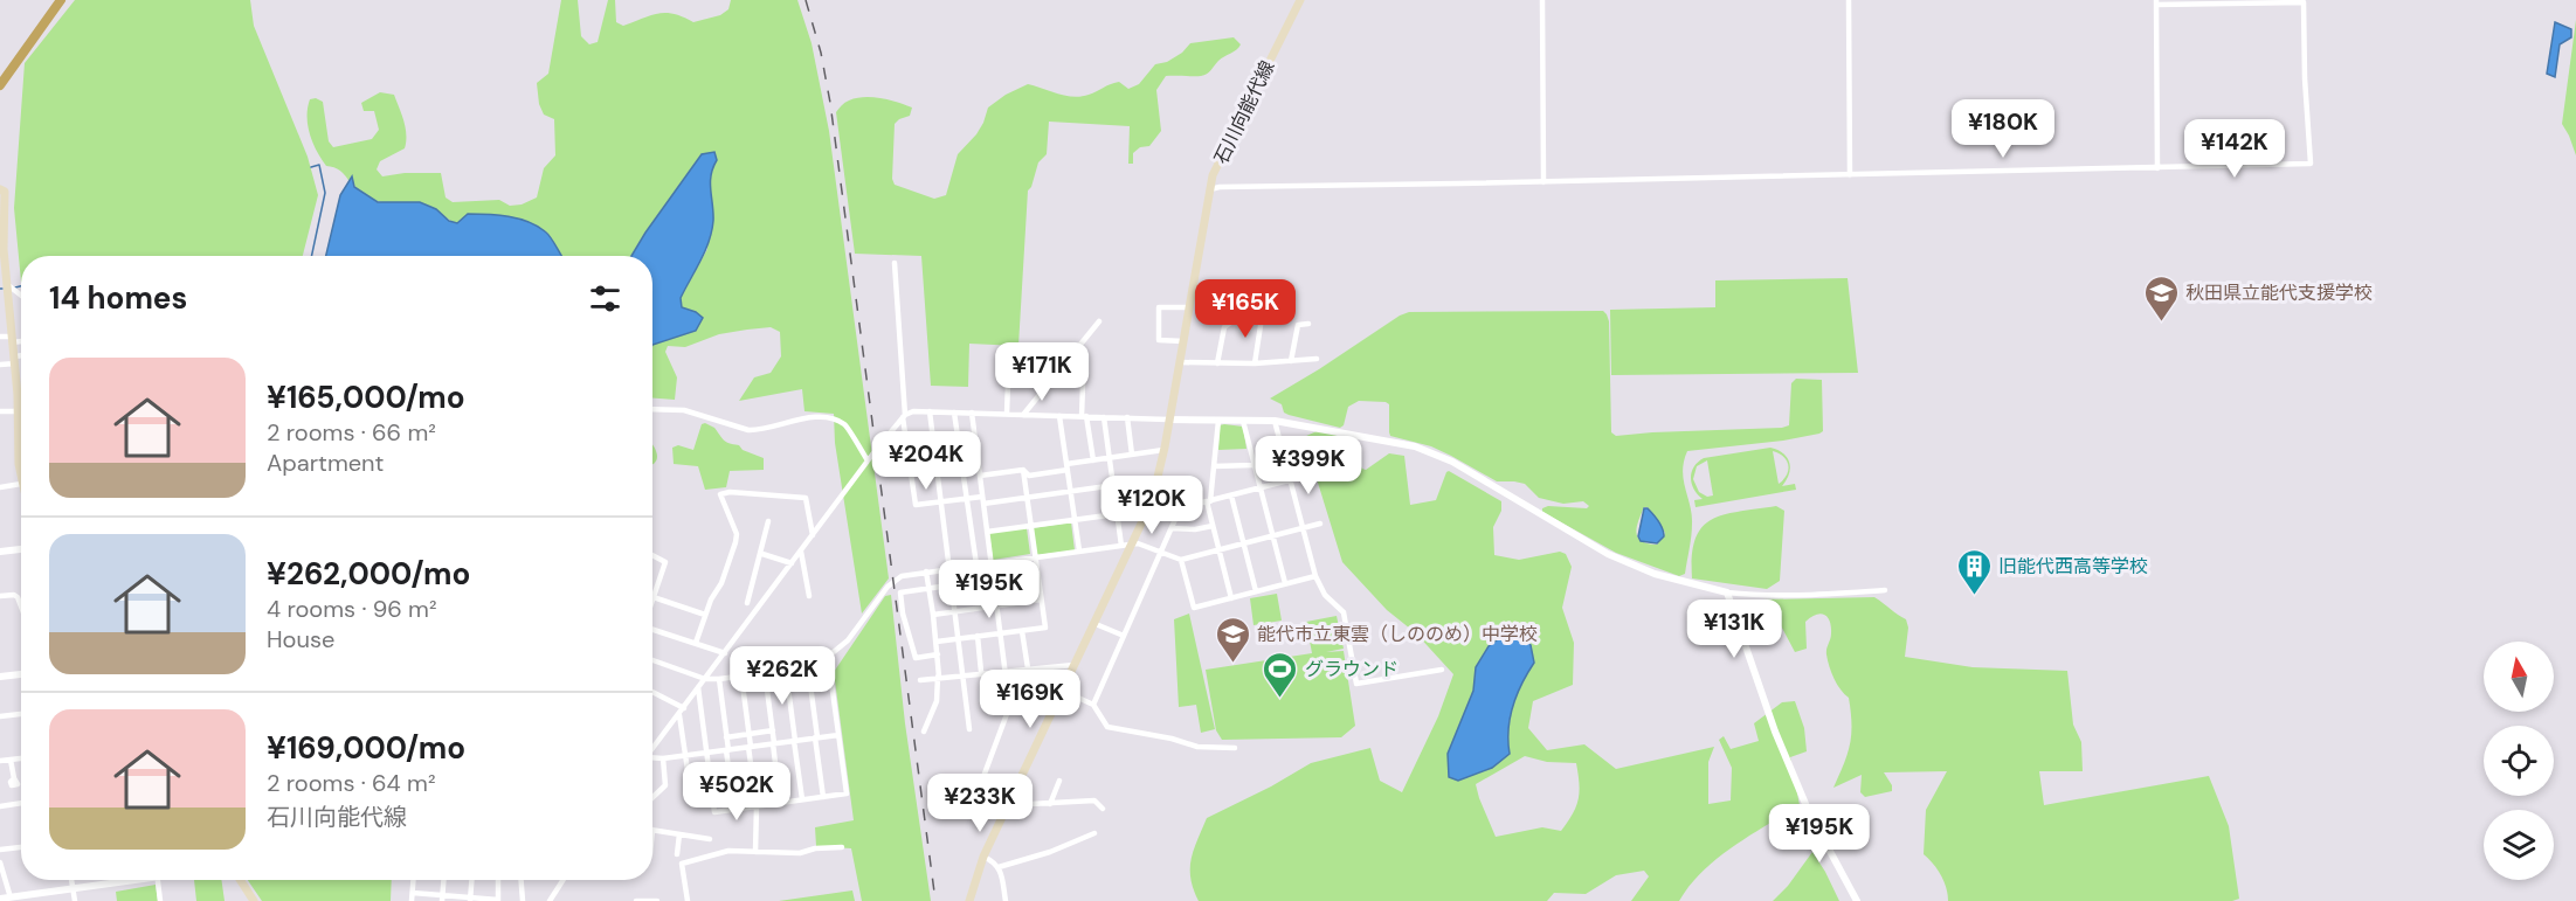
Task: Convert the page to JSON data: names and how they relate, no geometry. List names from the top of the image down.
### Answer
{
  "streets": {
    "main road": ["石川向能代線"]
  },
  "places": {
    "school or university": ["秋田県立能代支援学校", "能代市立東雲（しののめ）中学校"],
    "building": ["旧能代西高等学校"],
    "sports": ["グラウンド"]
  },
  "north": "top",
  "page": {
    "price": [
      "¥180K",
      "¥142K",
      "¥165K",
      "¥171K",
      "¥204K",
      "¥399K",
      "¥120K",
      "¥195K",
      "¥131K",
      "¥262K",
      "¥169K",
      "¥502K",
      "¥233K",
      "¥195K"
    ],
    "heading": "14 homes",
    "list": [
      {
        "name": "¥165,000/mo",
        "note": "2 rooms · 66 m² · Apartment"
      },
      {
        "name": "¥262,000/mo",
        "note": "4 rooms · 96 m² · House"
      },
      {
        "name": "¥169,000/mo",
        "note": "2 rooms · 64 m² · 石川向能代線"
      }
    ]
  }
}
